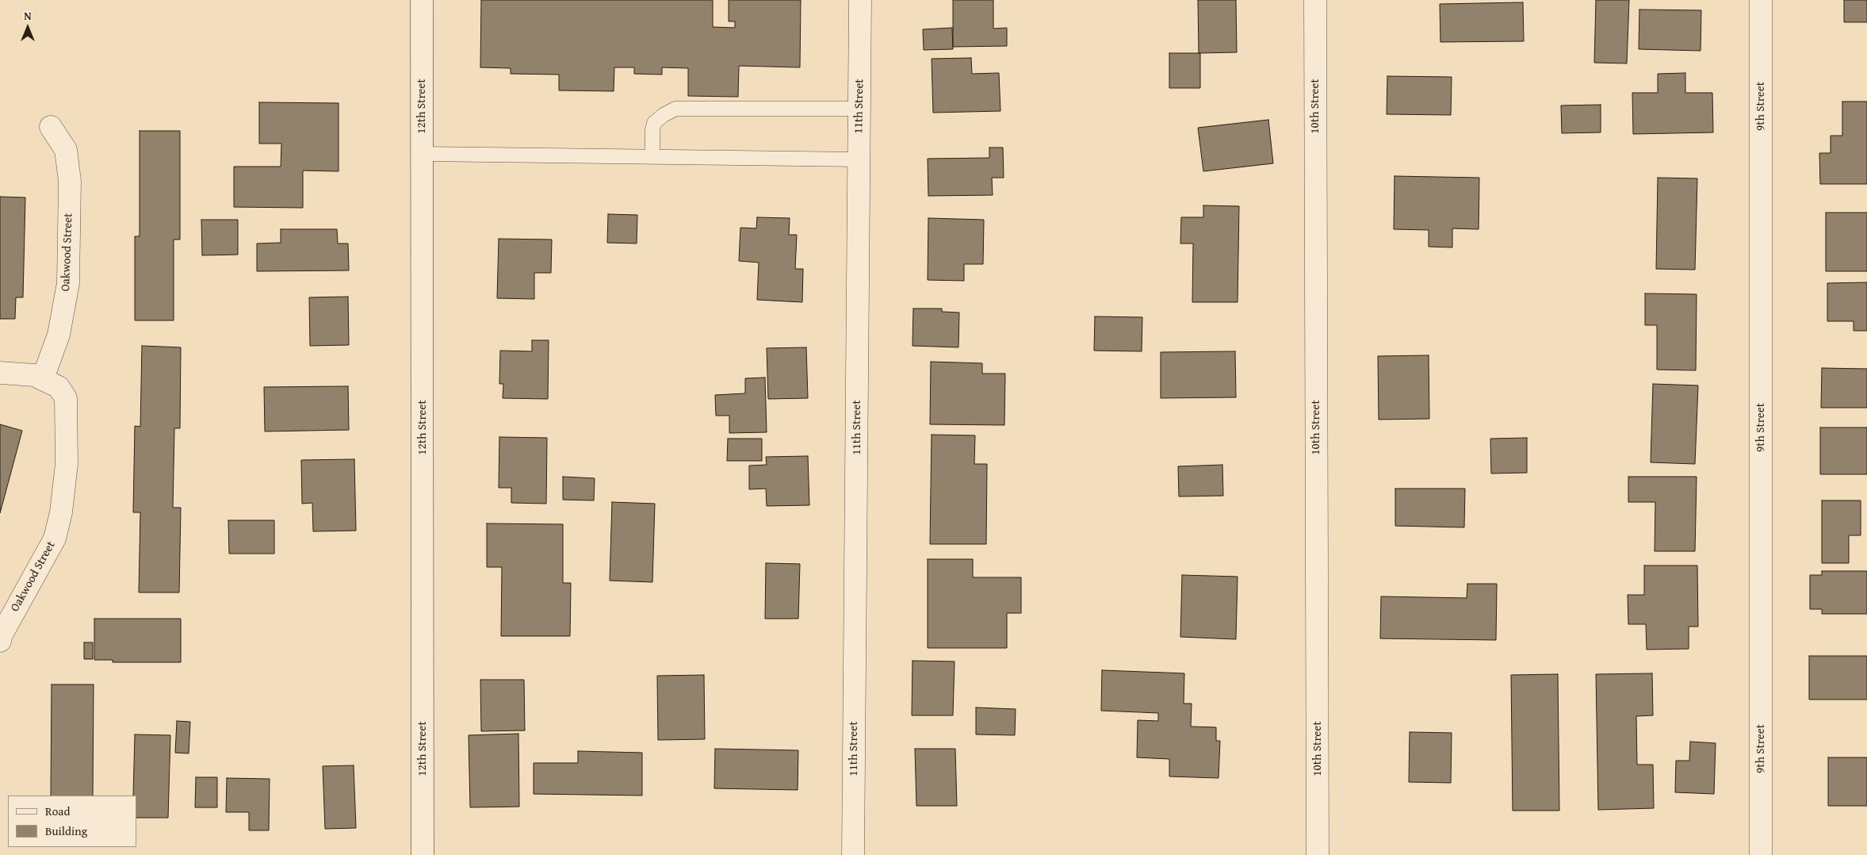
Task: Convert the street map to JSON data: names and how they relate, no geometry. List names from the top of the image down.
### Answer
{
  "streets": {
    "street": [
      "12th Street",
      "11th Street",
      "10th Street",
      "9th Street",
      "Oakwood Street"
    ]
  },
  "legend": ["Road", "Building"],
  "north": "top"
}
